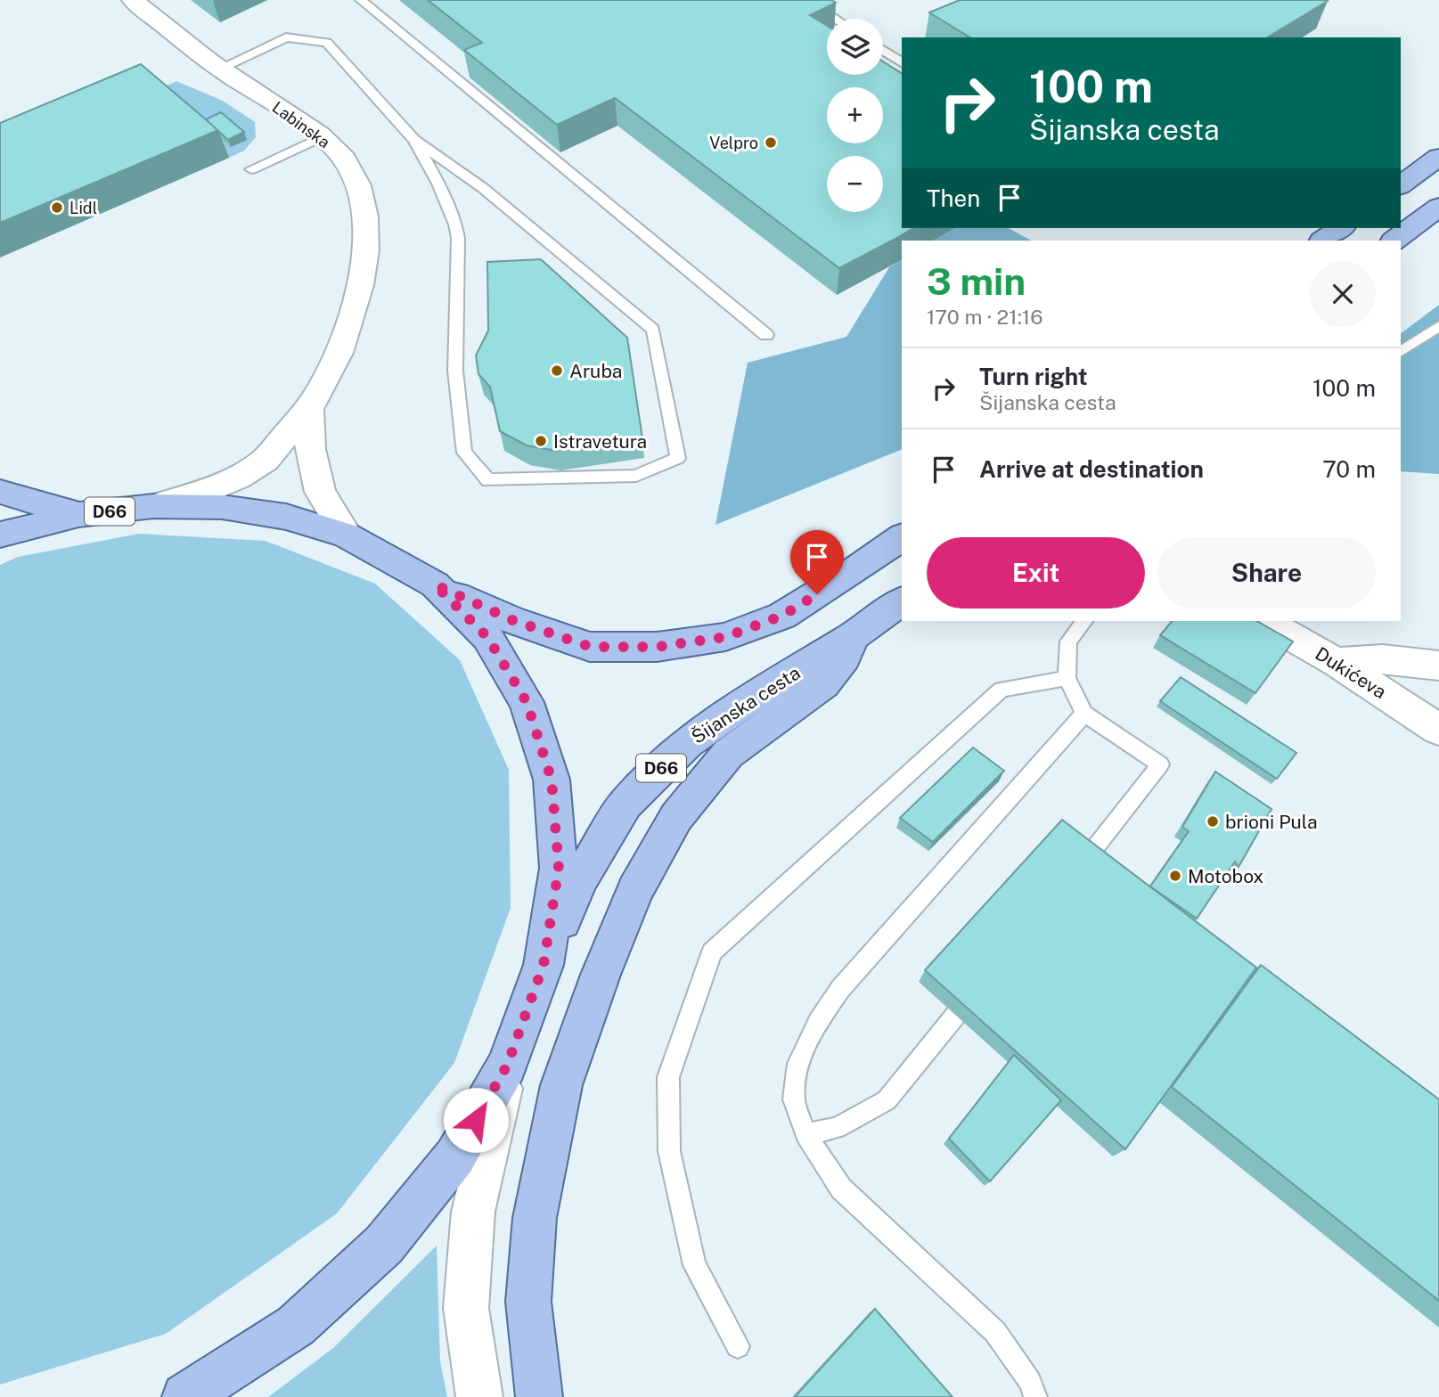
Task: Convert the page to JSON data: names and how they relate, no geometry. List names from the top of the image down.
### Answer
{
  "streets": {
    "main road": ["D66", "Šijanska cesta"],
    "street": ["Labinska", "Dukićeva"]
  },
  "crossings": [
    ["Labinska", "D66"],
    ["D66", "Šijanska cesta"]
  ],
  "places": [
    "Velpro",
    "Lidl",
    "Aruba",
    "Istravetura",
    "brioni Pula",
    "Motobox"
  ],
  "page": {
    "map_buttons": ["+", "−"],
    "turn": ["100 m", "Šijanska cesta"],
    "then": "Then",
    "heading": ["3 min", "170 m · 21:16"],
    "list": [
      {
        "name": "Turn right",
        "note": "Šijanska cesta",
        "value": "100 m"
      },
      {
        "name": "Arrive at destination",
        "value": "70 m"
      }
    ],
    "buttons": ["Exit", "Share"]
  }
}
